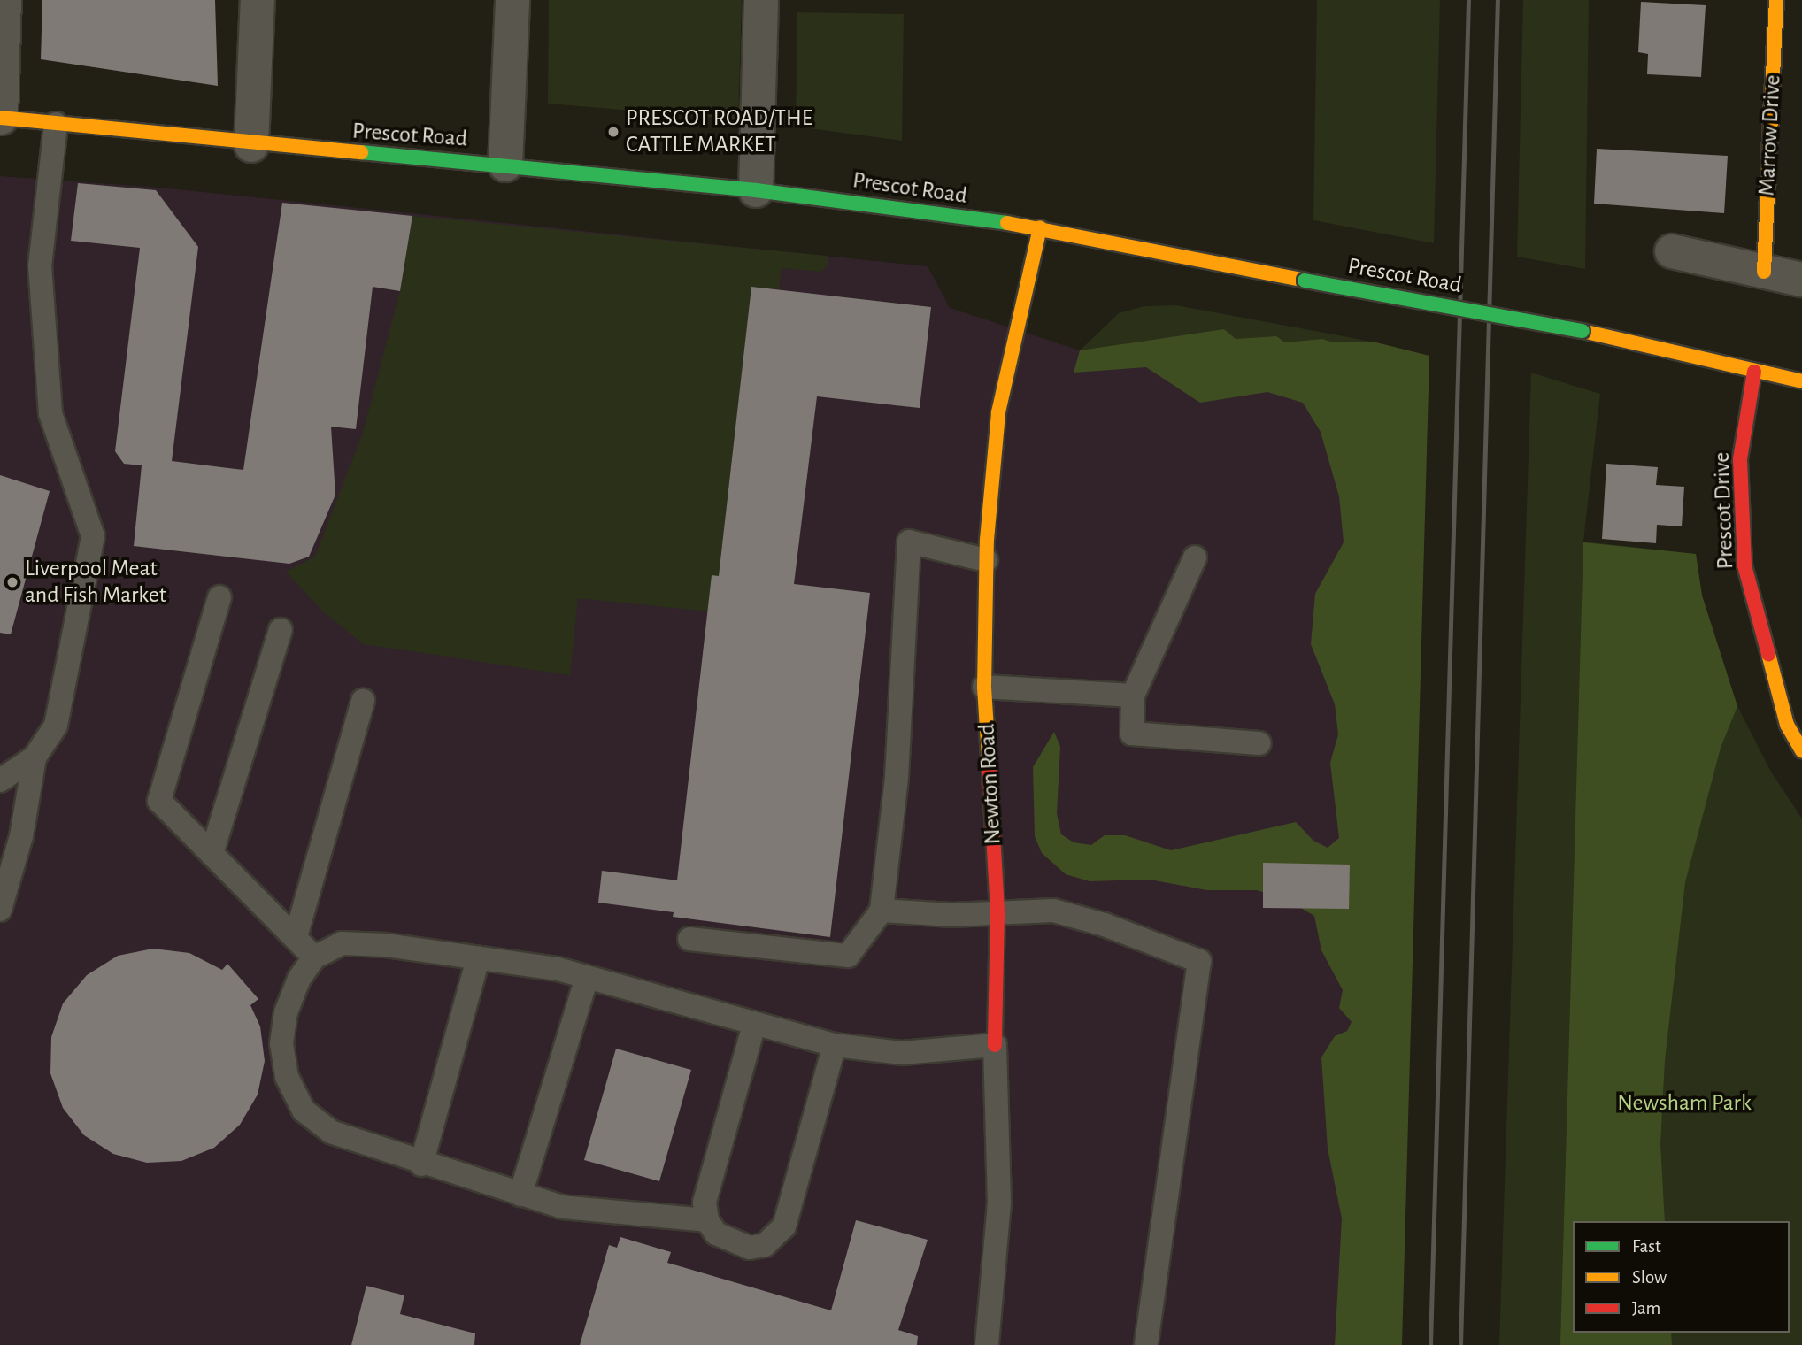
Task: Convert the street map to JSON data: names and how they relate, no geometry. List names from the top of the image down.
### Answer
{
  "streets": {
    "main road": [
      "Prescot Road",
      "Marrow Drive",
      "Prescot Drive",
      "Newton Road"
    ]
  },
  "crossings": [
    ["Prescot Road", "Prescot Drive"],
    ["Prescot Road", "Newton Road"]
  ],
  "parks": ["Newsham Park"],
  "places": ["PRESCOT ROAD/THE CATTLE MARKET", "Liverpool Meat and Fish Market"],
  "legend": ["Fast", "Slow", "Jam"]
}
